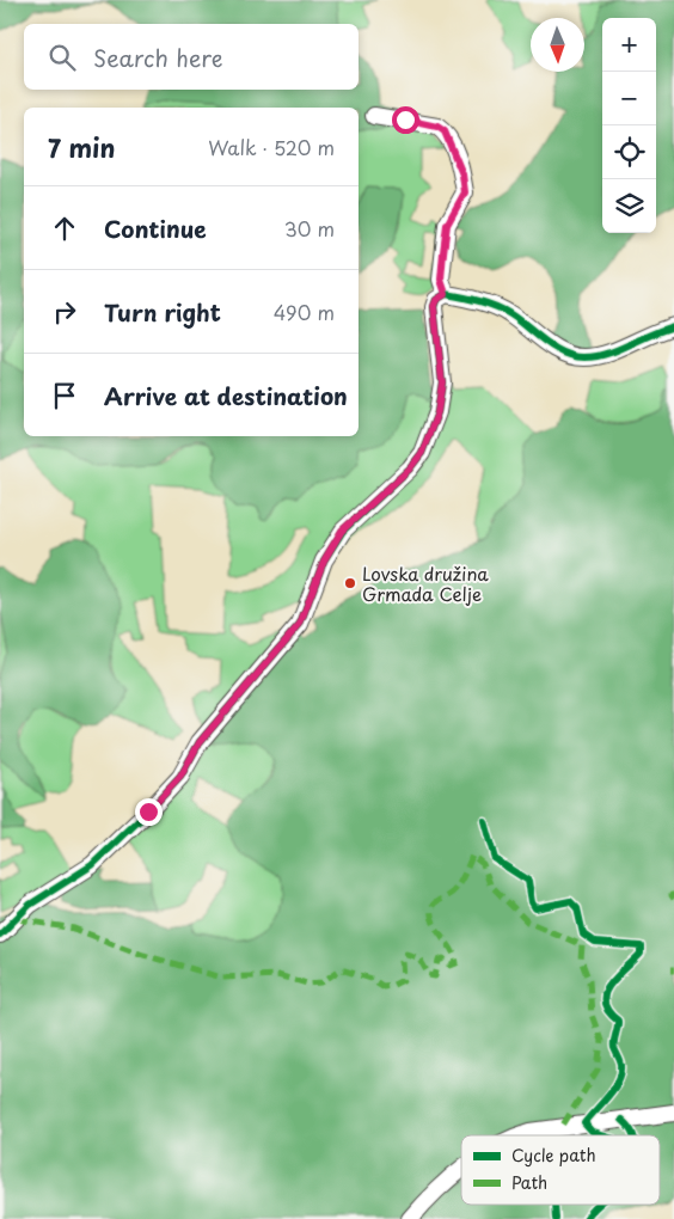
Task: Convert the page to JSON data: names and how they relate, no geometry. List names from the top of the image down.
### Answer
{
  "places": ["Lovska družina Grmada Celje"],
  "legend": ["Cycle path", "Path"],
  "north": "bottom",
  "page": {
    "map_buttons": ["+", "−"],
    "search": "Search here",
    "heading": ["7 min", "Walk · 520 m"],
    "list": [
      ["Continue", "30 m"],
      ["Turn right", "490 m"],
      "Arrive at destination"
    ]
  }
}
